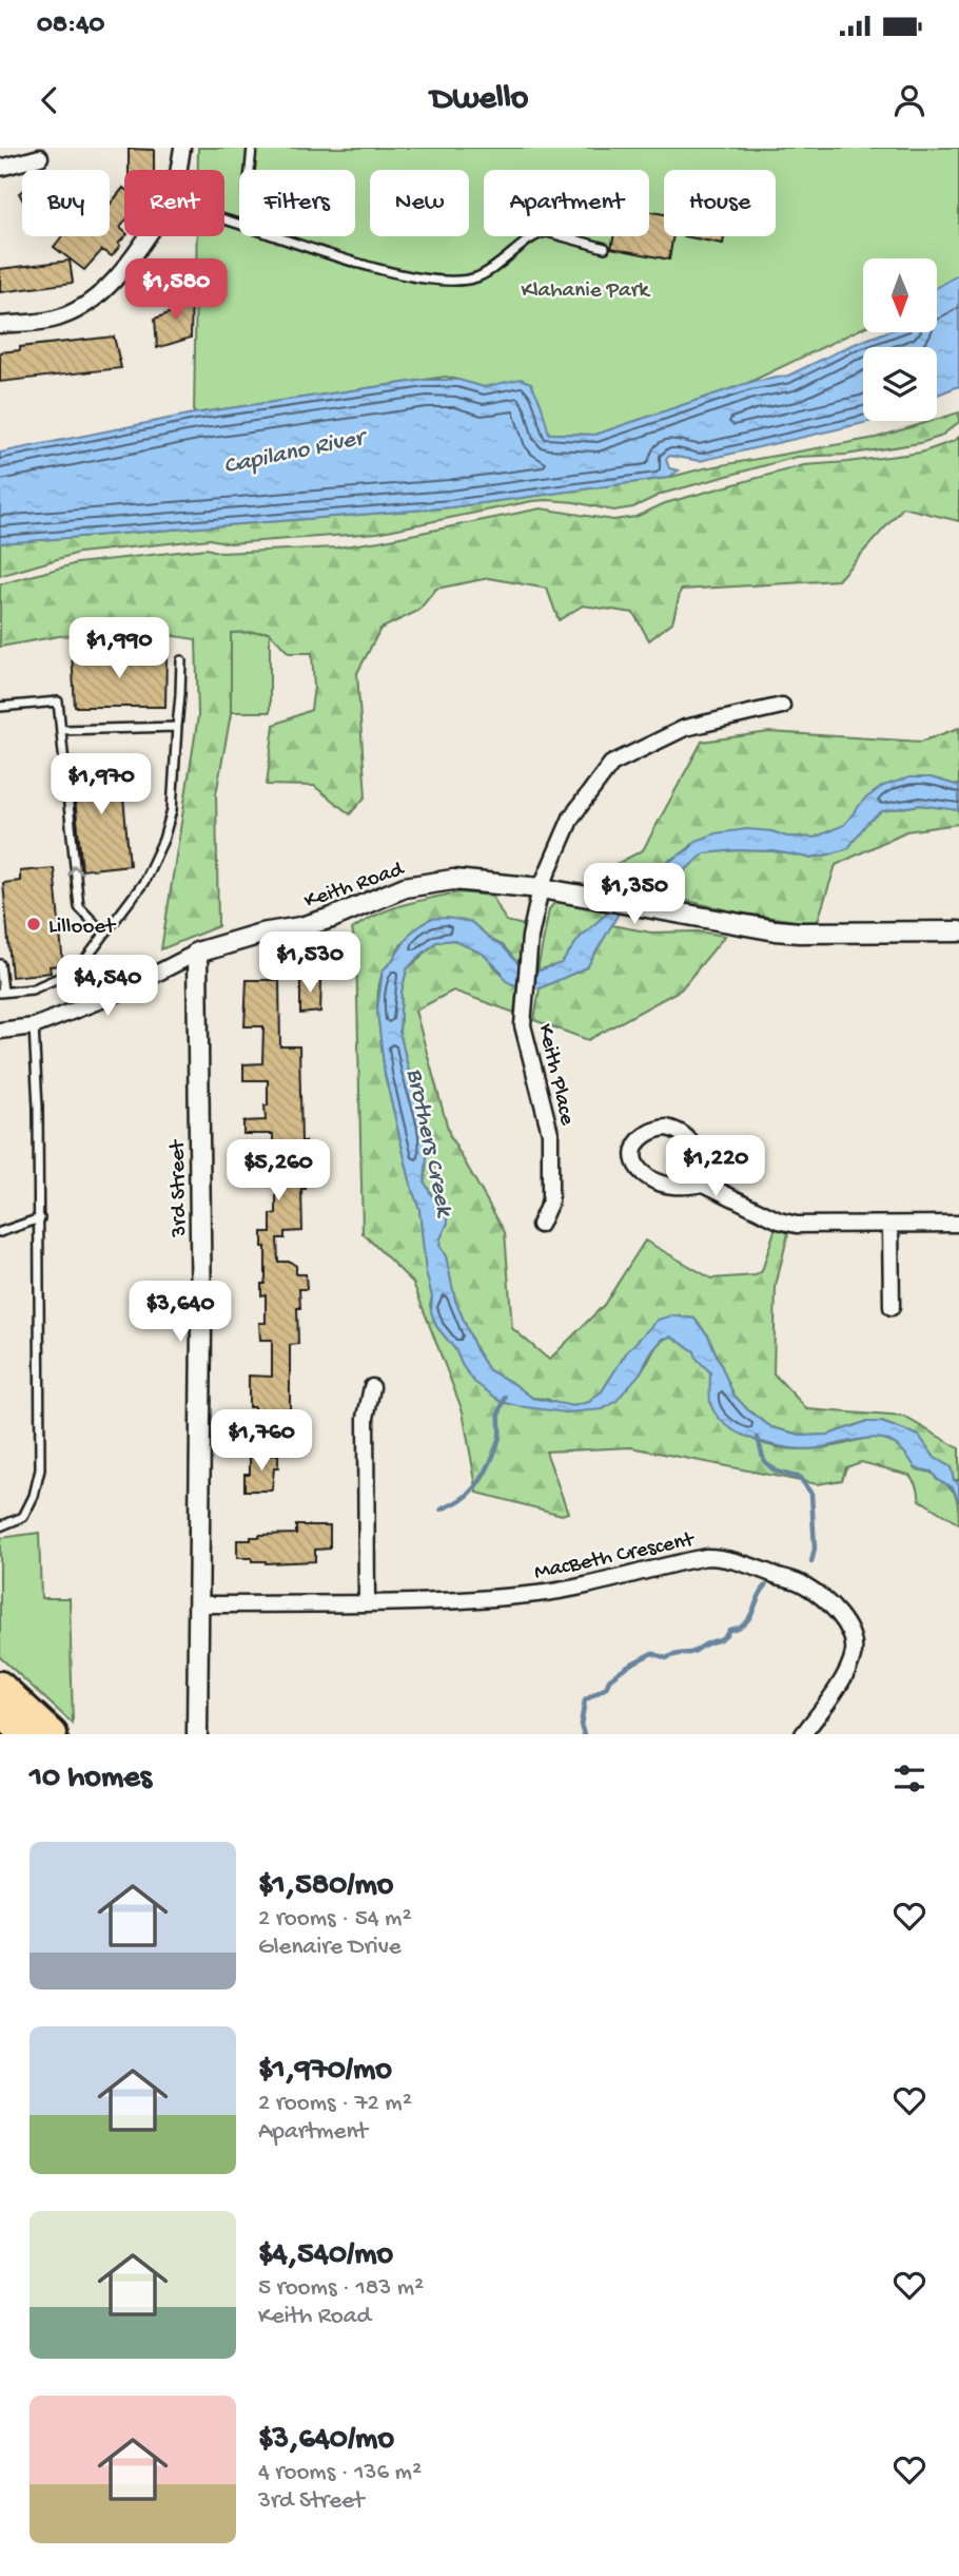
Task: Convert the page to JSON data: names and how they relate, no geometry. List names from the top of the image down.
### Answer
{
  "streets": {
    "street": [
      "Keith Road",
      "Keith Place",
      "3rd Street",
      "MacBeth Crescent"
    ]
  },
  "crossings": [
    ["Keith Road", "Keith Place"],
    ["Keith Road", "3rd Street"],
    ["3rd Street", "MacBeth Crescent"]
  ],
  "water": ["Capilano River", "Brothers Creek"],
  "parks": ["Klahanie Park"],
  "places": ["Lillooet"],
  "north": "bottom",
  "page": {
    "status": "08:40",
    "header": "Dwello",
    "chip": [
      "Buy",
      "Rent",
      "Filters",
      "New",
      "Apartment",
      "House"
    ],
    "price": [
      "$1,580",
      "$1,990",
      "$1,970",
      "$1,350",
      "$1,530",
      "$4,540",
      "$1,220",
      "$5,260",
      "$3,640",
      "$1,760"
    ],
    "heading": "10 homes",
    "list": [
      {
        "name": "$1,580/mo",
        "note": "2 rooms · 54 m² · Glenaire Drive"
      },
      {
        "name": "$1,970/mo",
        "note": "2 rooms · 72 m² · Apartment"
      },
      {
        "name": "$4,540/mo",
        "note": "5 rooms · 183 m² · Keith Road"
      },
      {
        "name": "$3,640/mo",
        "note": "4 rooms · 136 m² · 3rd Street"
      }
    ]
  }
}
